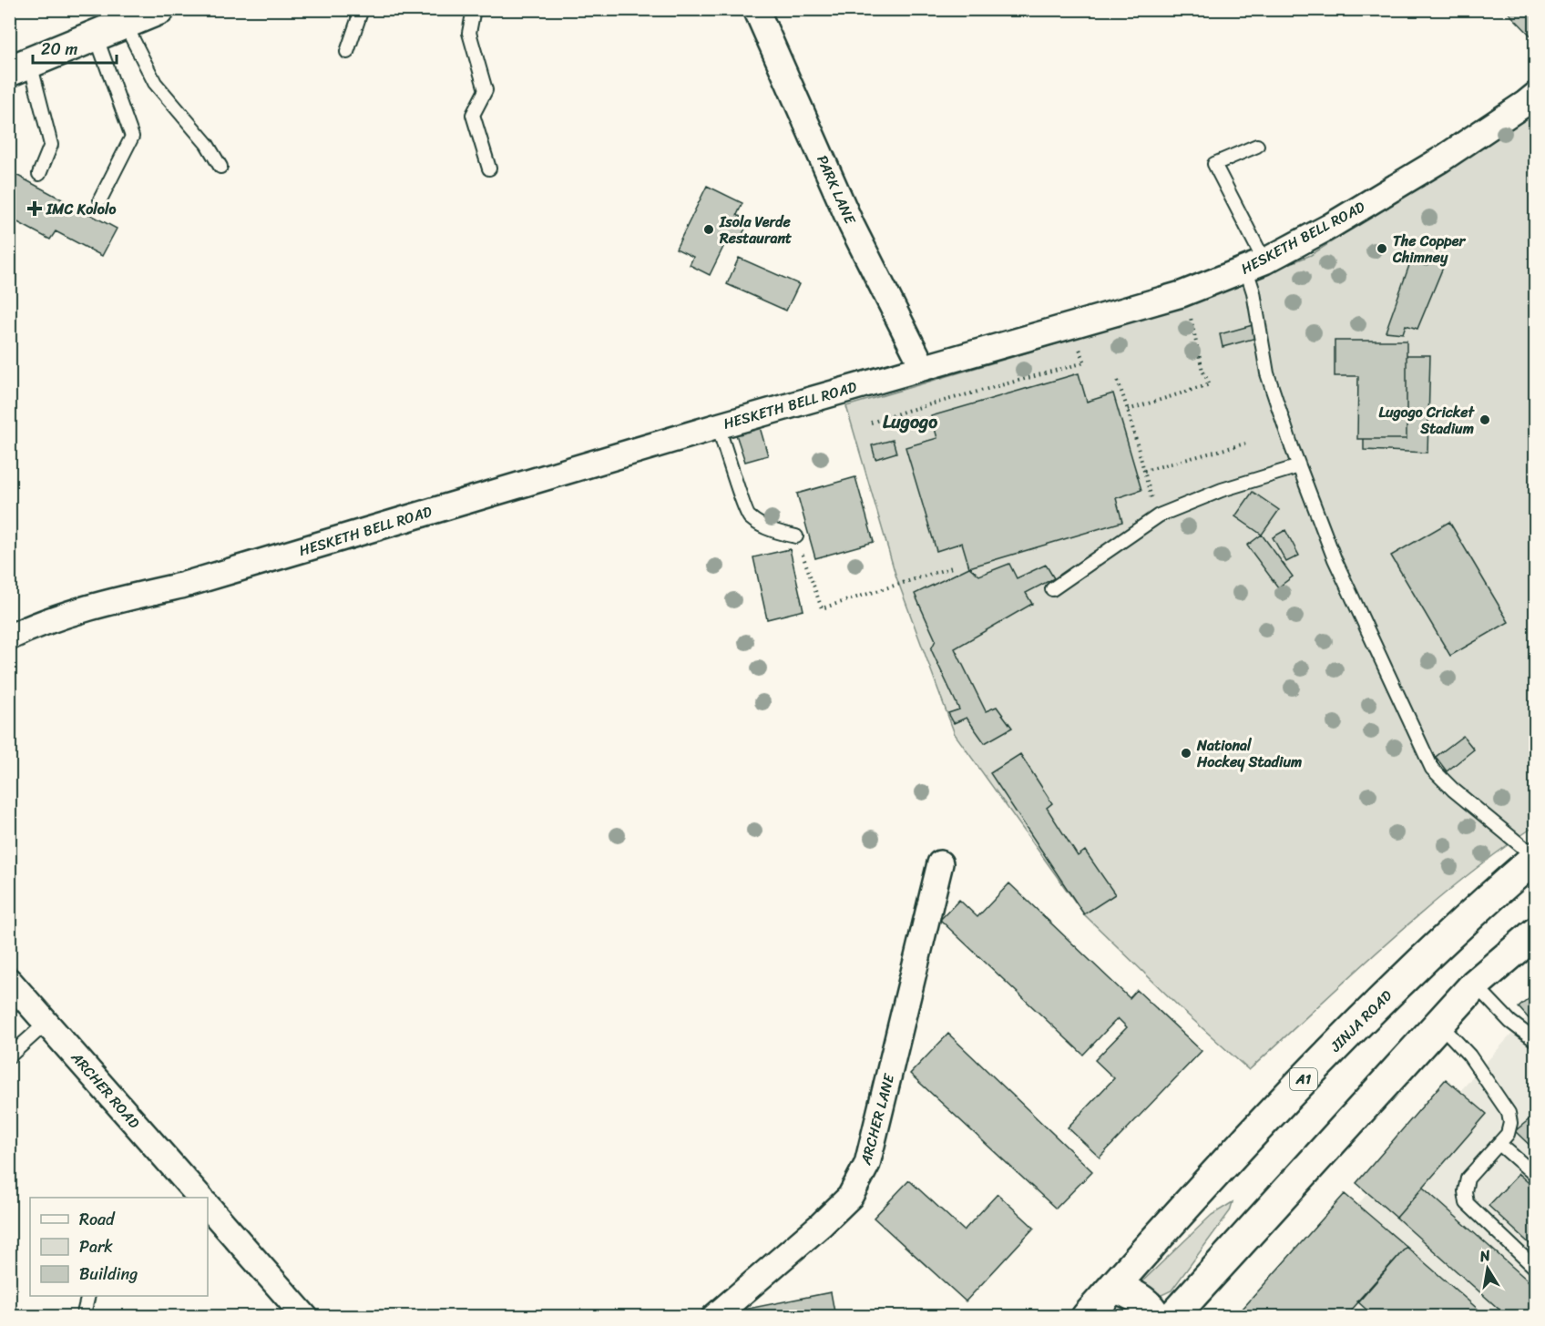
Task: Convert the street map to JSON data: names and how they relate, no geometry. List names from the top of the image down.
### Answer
{
  "streets": {
    "main road": ["JINJA ROAD", "A1"],
    "street": [
      "PARK LANE",
      "HESKETH BELL ROAD",
      "ARCHER ROAD",
      "ARCHER LANE"
    ]
  },
  "crossings": [
    ["PARK LANE", "HESKETH BELL ROAD"]
  ],
  "districts": ["Lugogo"],
  "places": {
    "health": ["IMC Kololo"],
    "other": [
      "Isola Verde Restaurant",
      "The Copper Chimney",
      "Lugogo Cricket Stadium",
      "National Hockey Stadium"
    ]
  },
  "legend": ["Road", "Park", "Building"],
  "scale_bar": "20 m",
  "north": "top"
}
